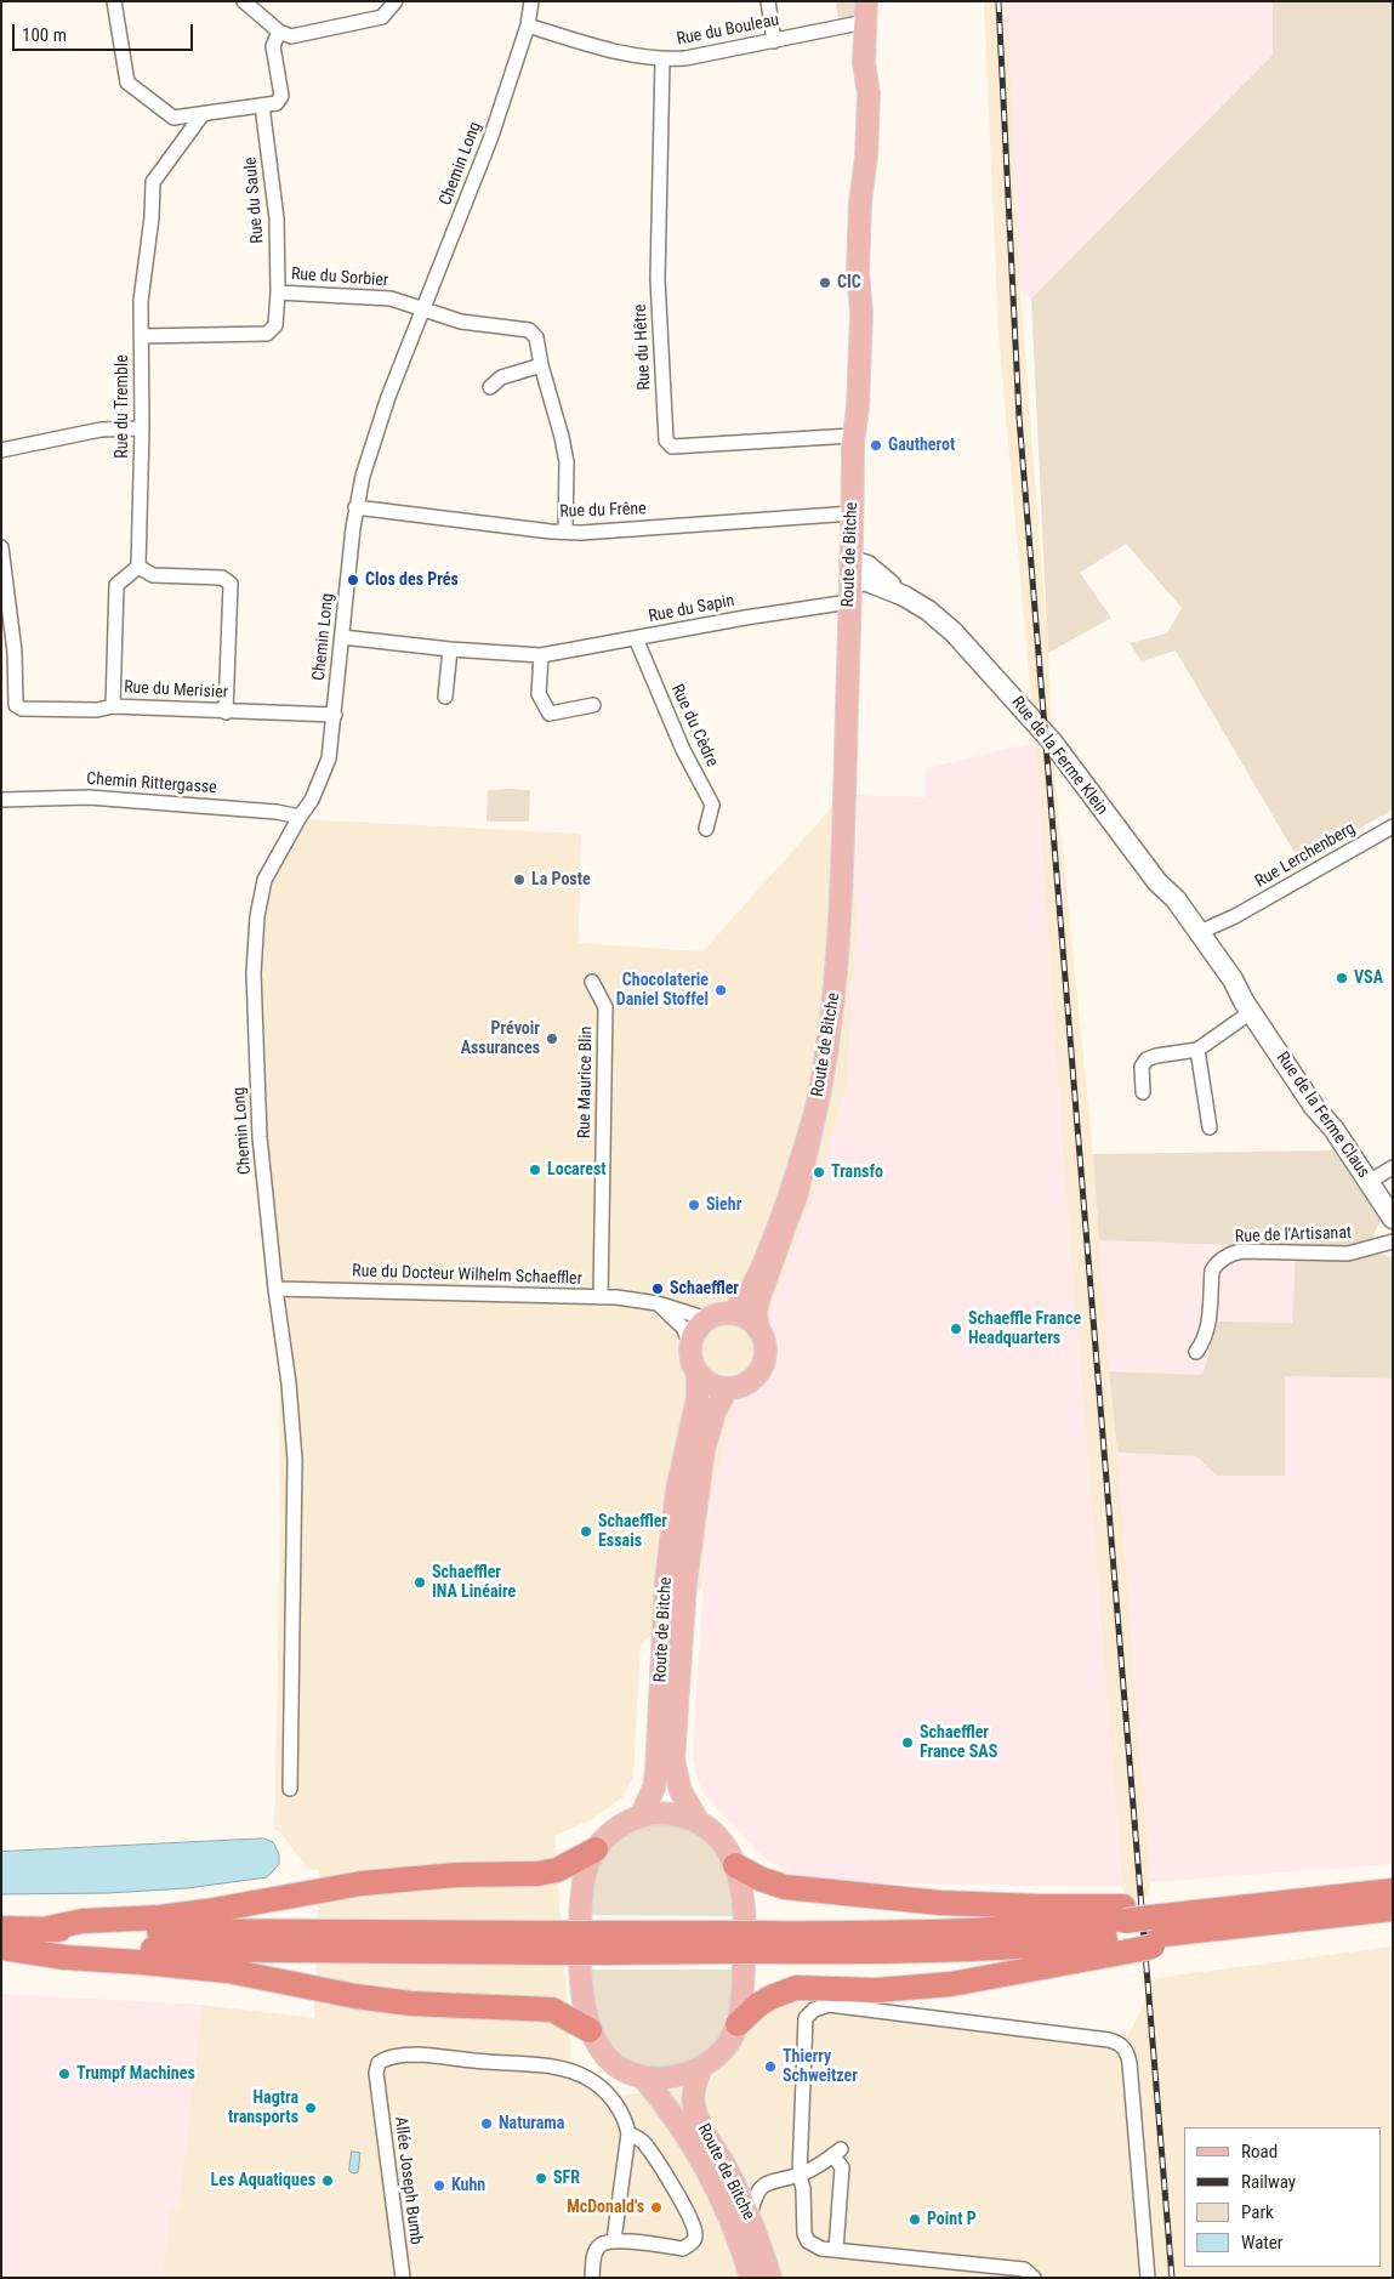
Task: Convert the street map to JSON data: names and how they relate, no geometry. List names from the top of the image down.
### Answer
{
  "streets": {
    "main road": ["Route de Bitche"],
    "street": [
      "Rue du Bouleau",
      "Chemin Long",
      "Rue du Saule",
      "Rue du Sorbier",
      "Rue du Hêtre",
      "Rue du Tremble",
      "Rue du Frêne",
      "Rue du Sapin",
      "Rue du Merisier",
      "Rue du Cèdre",
      "Rue de la Ferme Klein",
      "Chemin Rittergasse",
      "Rue Lerchenberg",
      "Rue Maurice Blin",
      "Rue de la Ferme Claus",
      "Rue de l'Artisanat",
      "Rue du Docteur Wilhelm Schaeffler",
      "Allée Joseph Bumb"
    ]
  },
  "crossings": [
    ["Rue du Bouleau", "Chemin Long"],
    ["Rue du Bouleau", "Rue du Hêtre"],
    ["Rue du Bouleau", "Route de Bitche"],
    ["Chemin Long", "Rue du Sorbier"],
    ["Chemin Long", "Rue du Frêne"],
    ["Chemin Long", "Rue du Sapin"],
    ["Chemin Long", "Rue du Merisier"],
    ["Chemin Long", "Chemin Rittergasse"],
    ["Chemin Long", "Rue du Docteur Wilhelm Schaeffler"],
    ["Rue du Saule", "Rue du Sorbier"],
    ["Rue du Sorbier", "Rue du Tremble"],
    ["Rue du Hêtre", "Route de Bitche"],
    ["Rue du Frêne", "Route de Bitche"],
    ["Route de Bitche", "Rue du Sapin"],
    ["Route de Bitche", "Rue de la Ferme Klein"],
    ["Route de Bitche", "Rue du Docteur Wilhelm Schaeffler"],
    ["Rue du Sapin", "Rue du Cèdre"],
    ["Rue de la Ferme Klein", "Rue Lerchenberg"],
    ["Rue de la Ferme Klein", "Rue de la Ferme Claus"],
    ["Rue Lerchenberg", "Rue de la Ferme Claus"],
    ["Rue Maurice Blin", "Rue du Docteur Wilhelm Schaeffler"]
  ],
  "places": [
    "CIC",
    "Gautherot",
    "Clos des Prés",
    "La Poste",
    "VSA",
    "Chocolaterie Daniel Stoffel",
    "Prévoir Assurances",
    "Locarest",
    "Transfo",
    "Siehr",
    "Schaeffler",
    "Schaeffle France Headquarters",
    "Schaeffler Essais",
    "Schaeffler INA Linéaire",
    "Schaeffler France SAS",
    "Thierry Schweitzer",
    "Trumpf Machines",
    "Hagtra transports",
    "Naturama",
    "SFR",
    "Les Aquatiques",
    "Kuhn",
    "McDonald's",
    "Point P"
  ],
  "legend": [
    "Road",
    "Railway",
    "Park",
    "Water"
  ],
  "scale_bar": "100 m"
}
